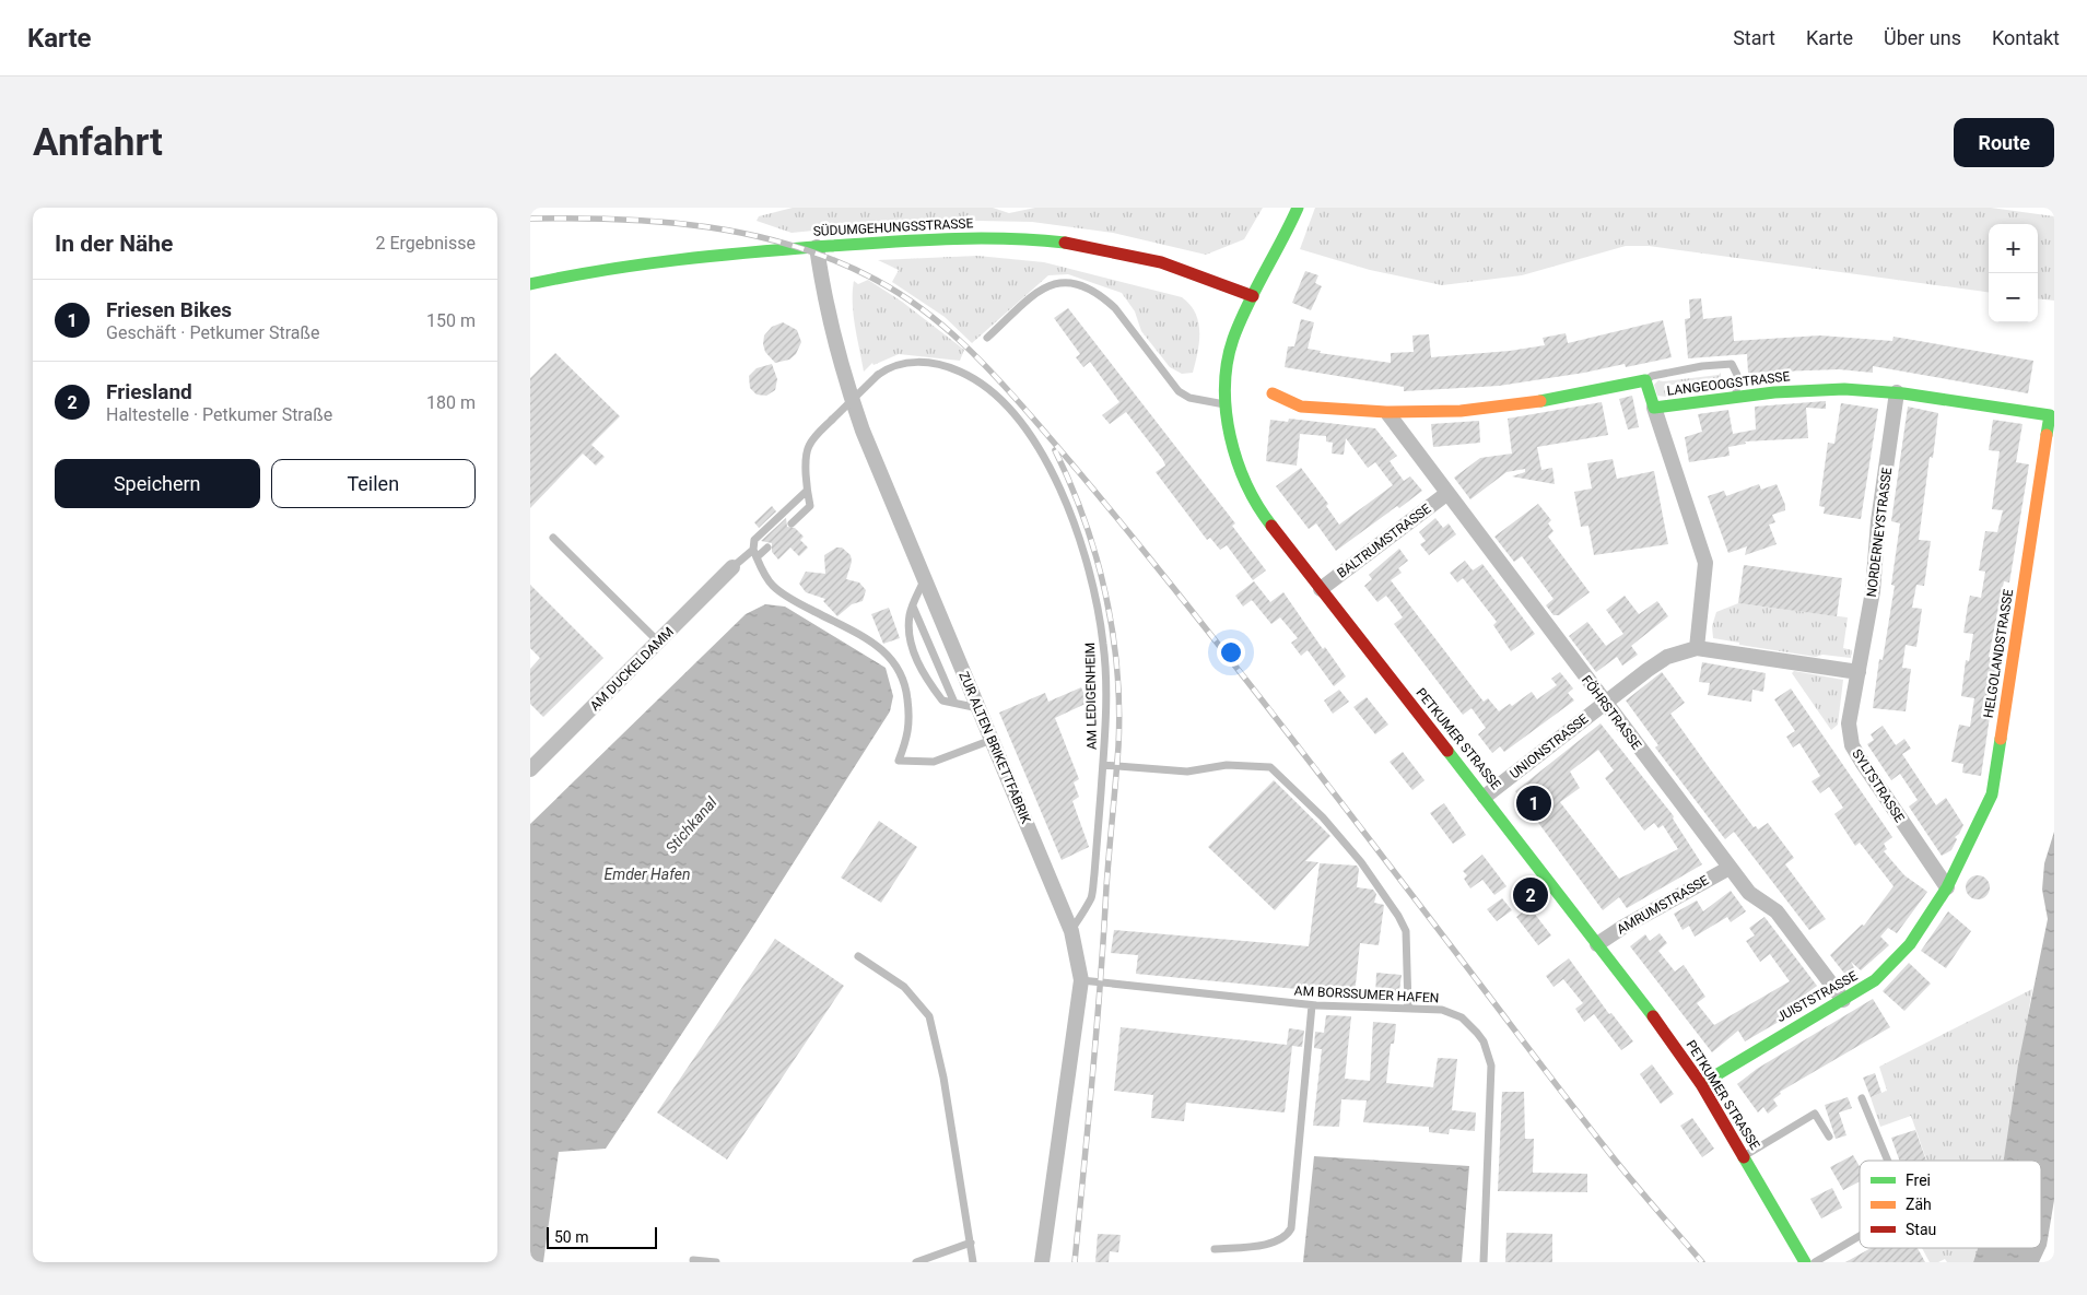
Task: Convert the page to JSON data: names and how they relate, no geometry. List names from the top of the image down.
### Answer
{
  "streets": {
    "main road": [
      "SÜDUMGEHUNGSSTRASSE",
      "LANGEOOGSTRASSE",
      "HELGOLANDSTRASSE",
      "PETKUMER STRASSE",
      "JUISTSTRASSE"
    ],
    "street": [
      "NORDERNEYSTRASSE",
      "BALTRUMSTRASSE",
      "AM DUCKELDAMM",
      "FÖHRSTRASSE",
      "UNIONSTRASSE",
      "ZUR ALTEN BRIKETTFABRIK",
      "SYLTSTRASSE",
      "AMRUMSTRASSE"
    ],
    "lane": ["AM LEDIGENHEIM", "AM BORSSUMER HAFEN"]
  },
  "crossings": [
    ["SÜDUMGEHUNGSSTRASSE", "PETKUMER STRASSE"],
    ["SÜDUMGEHUNGSSTRASSE", "ZUR ALTEN BRIKETTFABRIK"],
    ["LANGEOOGSTRASSE", "NORDERNEYSTRASSE"],
    ["LANGEOOGSTRASSE", "HELGOLANDSTRASSE"],
    ["LANGEOOGSTRASSE", "FÖHRSTRASSE"],
    ["NORDERNEYSTRASSE", "UNIONSTRASSE"],
    ["NORDERNEYSTRASSE", "SYLTSTRASSE"],
    ["BALTRUMSTRASSE", "FÖHRSTRASSE"],
    ["BALTRUMSTRASSE", "PETKUMER STRASSE"],
    ["HELGOLANDSTRASSE", "SYLTSTRASSE"],
    ["HELGOLANDSTRASSE", "JUISTSTRASSE"],
    ["AM LEDIGENHEIM", "ZUR ALTEN BRIKETTFABRIK"],
    ["FÖHRSTRASSE", "UNIONSTRASSE"],
    ["FÖHRSTRASSE", "AMRUMSTRASSE"],
    ["FÖHRSTRASSE", "JUISTSTRASSE"],
    ["PETKUMER STRASSE", "UNIONSTRASSE"],
    ["PETKUMER STRASSE", "AMRUMSTRASSE"],
    ["PETKUMER STRASSE", "JUISTSTRASSE"],
    ["UNIONSTRASSE", "SYLTSTRASSE"],
    ["ZUR ALTEN BRIKETTFABRIK", "AM BORSSUMER HAFEN"],
    ["SYLTSTRASSE", "JUISTSTRASSE"]
  ],
  "water": ["Stichkanal", "Emder Hafen"],
  "legend": ["Frei", "Zäh", "Stau"],
  "scale_bar": "50 m",
  "page": {
    "header": "Karte",
    "nav": [
      "Start",
      "Karte",
      "Über uns",
      "Kontakt"
    ],
    "buttons": [
      "Route",
      ["Speichern", "Teilen"]
    ],
    "title": "Anfahrt",
    "heading": ["In der Nähe", "2 Ergebnisse"],
    "map_buttons": ["+", "−"],
    "list": [
      {
        "mark": "1",
        "name": "Friesen Bikes",
        "note": "Geschäft · Petkumer Straße",
        "value": "150 m"
      },
      {
        "mark": "2",
        "name": "Friesland",
        "note": "Haltestelle · Petkumer Straße",
        "value": "180 m"
      }
    ],
    "pins": ["1", "2"],
    "scale": "50 m"
  }
}
